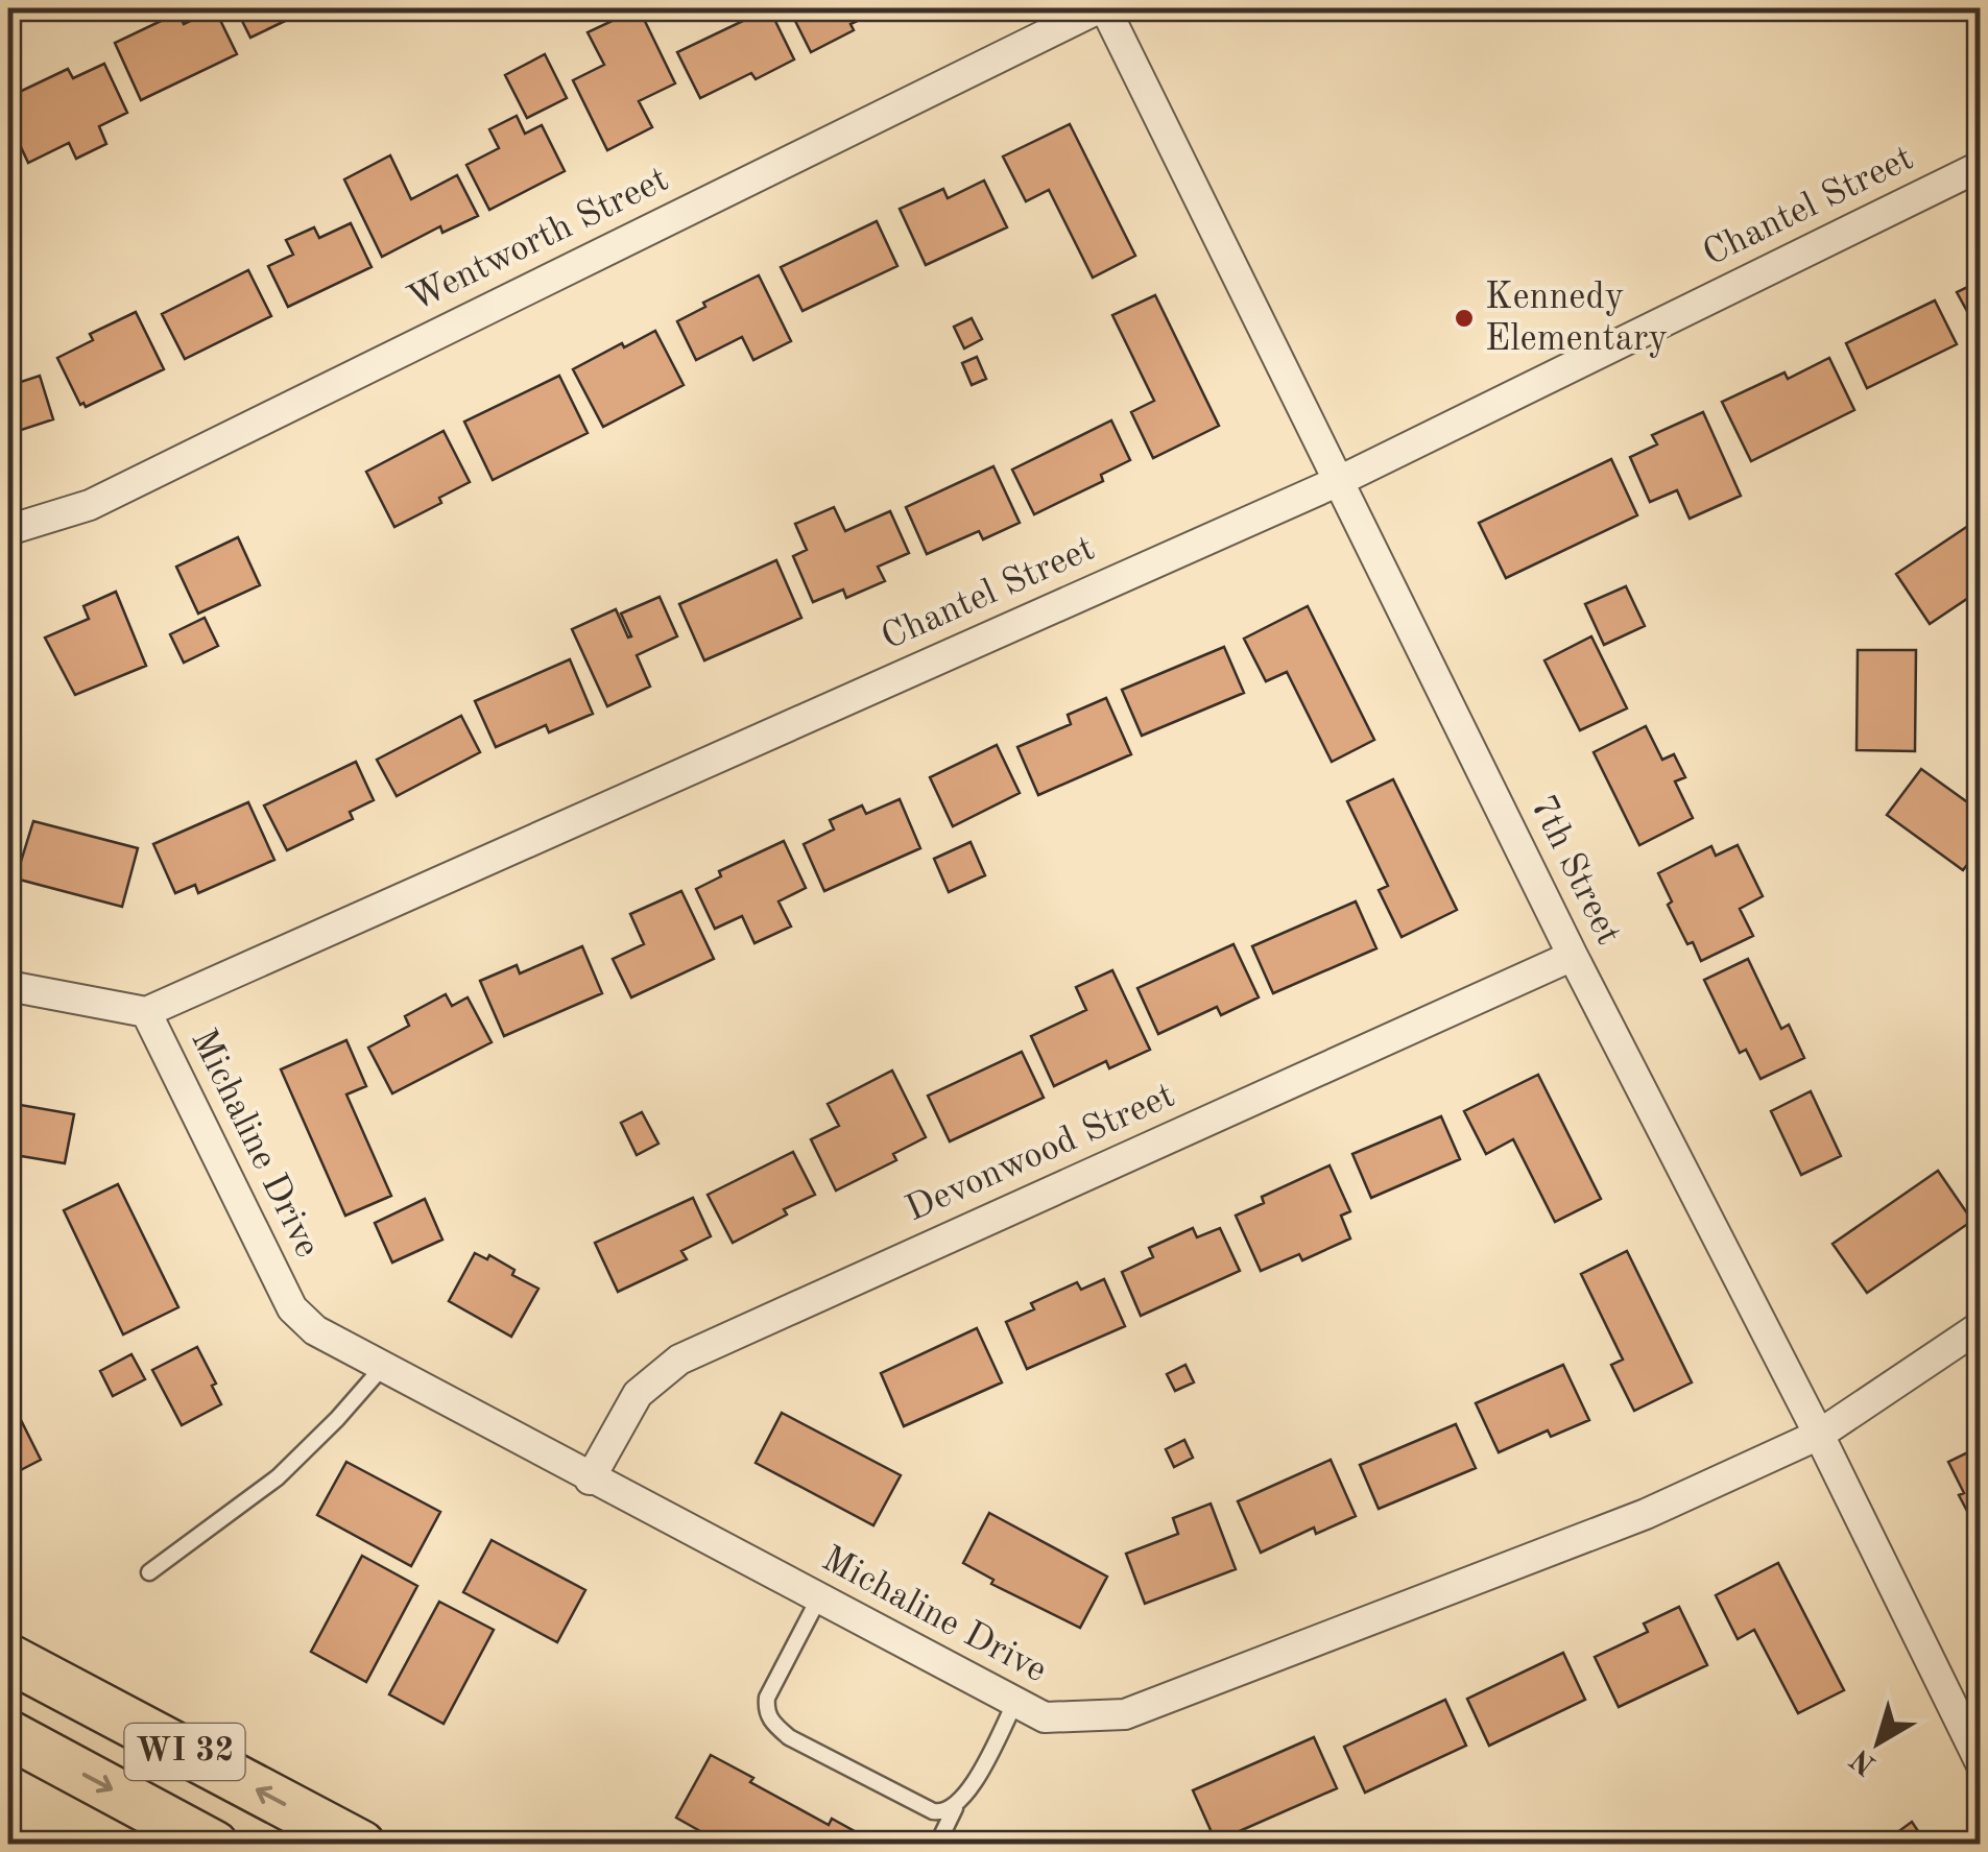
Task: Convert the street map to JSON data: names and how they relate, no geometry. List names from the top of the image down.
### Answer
{
  "streets": {
    "main road": ["WI 32"],
    "street": [
      "Chantel Street",
      "Wentworth Street",
      "7th Street",
      "Michaline Drive",
      "Devonwood Street"
    ]
  },
  "crossings": [
    ["Chantel Street", "7th Street"],
    ["Chantel Street", "Michaline Drive"],
    ["Wentworth Street", "7th Street"],
    ["7th Street", "Michaline Drive"],
    ["7th Street", "Devonwood Street"],
    ["Michaline Drive", "Devonwood Street"]
  ],
  "places": ["Kennedy Elementary"],
  "north": "bottom left"
}
